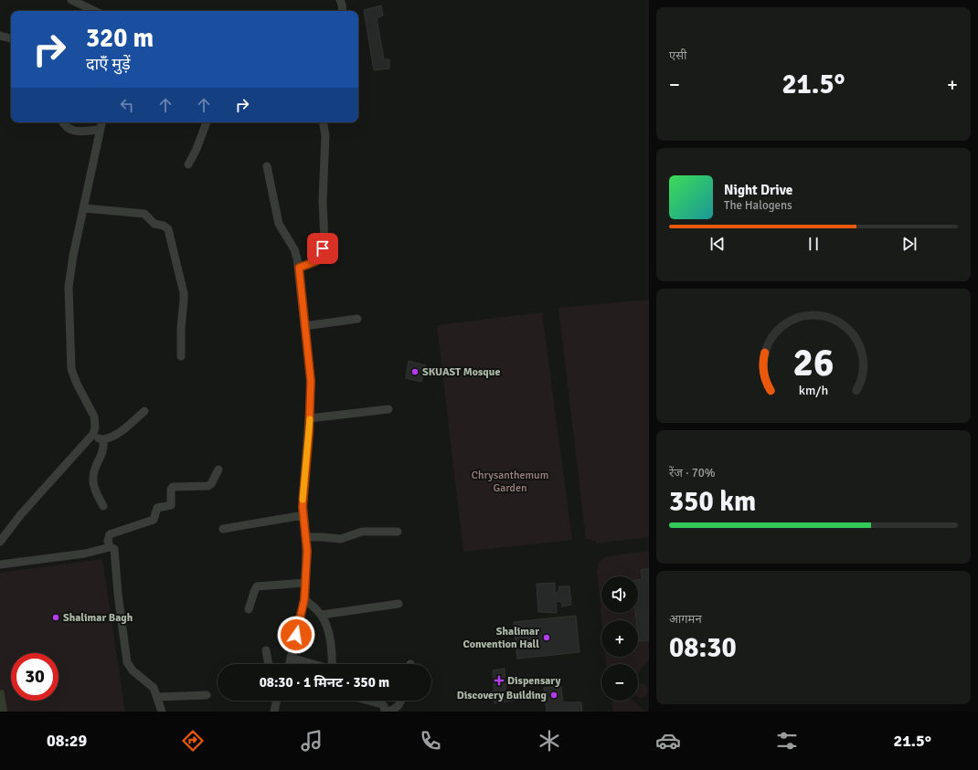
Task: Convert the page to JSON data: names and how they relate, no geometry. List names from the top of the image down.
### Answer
{
  "parks": ["Chrysanthemum Garden"],
  "places": {
    "other": [
      "SKUAST Mosque",
      "Shalimar Bagh",
      "Shalimar Convention Hall",
      "Discovery Building"
    ],
    "health": ["Dispensary"]
  },
  "page": {
    "tile": [
      "एसी",
      ["रेंज · 70%", "350 km"],
      ["आगमन", "08:30"]
    ],
    "turn": ["320 m", "दाएँ मुड़ें"],
    "heat": ["−", "21.5°", "+"],
    "song": ["Night Drive", "The Halogens"],
    "map_buttons": ["+", "−"],
    "limit": "30",
    "trip": "08:30 · 1 मिनट · 350 m",
    "tabs": ["08:29", "21.5°"],
    "gauge": ["26", "km/h"]
  }
}
